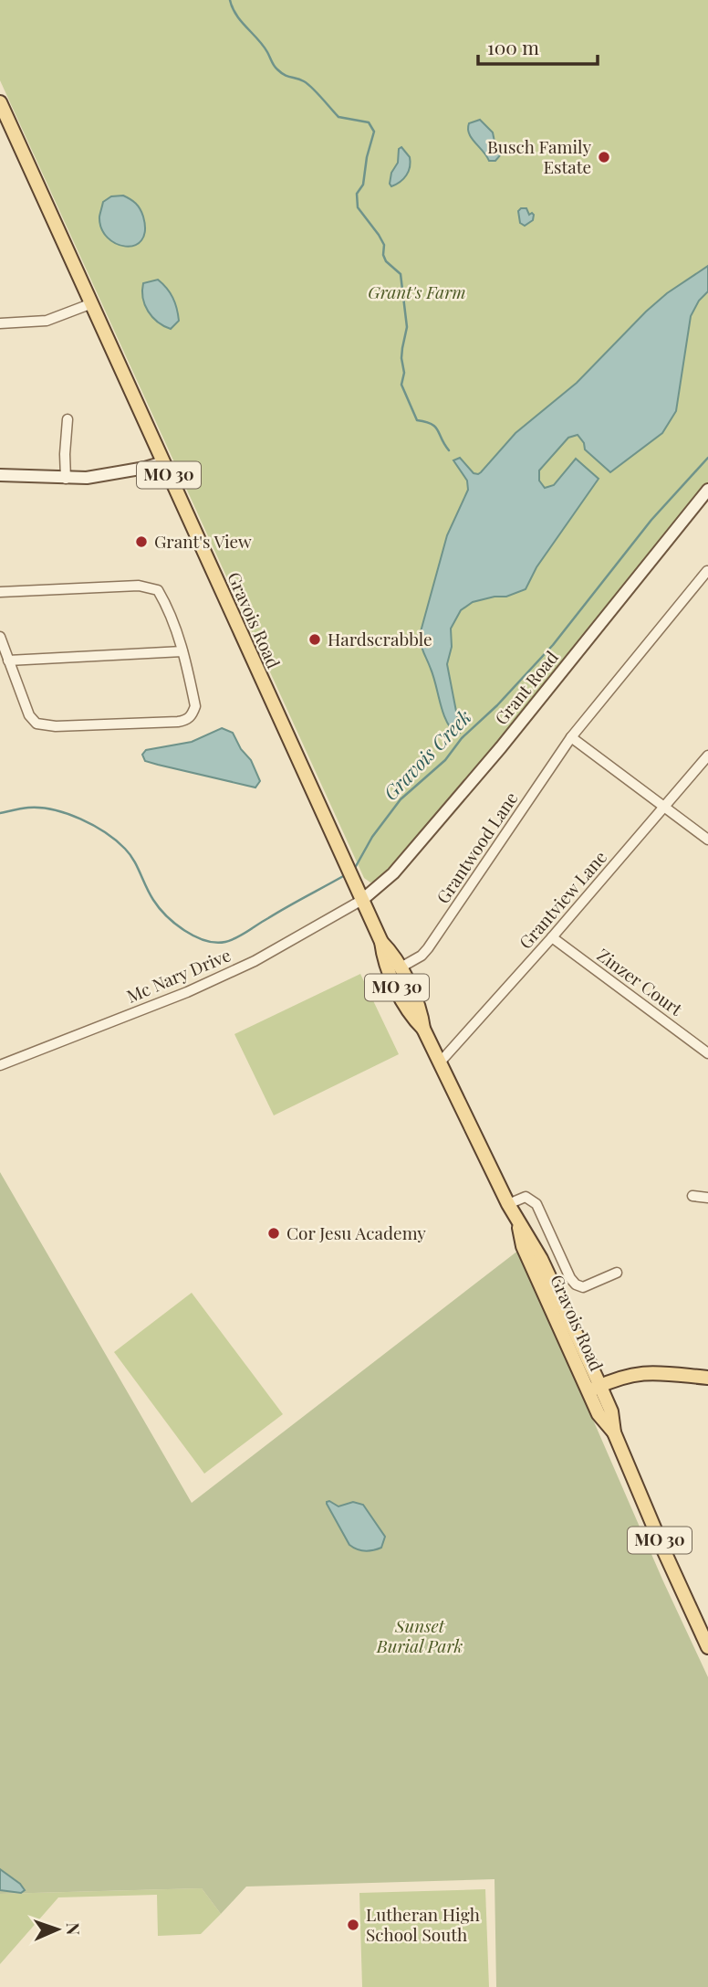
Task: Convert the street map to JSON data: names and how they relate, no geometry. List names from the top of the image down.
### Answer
{
  "streets": {
    "main road": ["MO 30", "Gravois Road"],
    "street": [
      "Grant Road",
      "Grantwood Lane",
      "Grantview Lane",
      "Mc Nary Drive",
      "Zinzer Court"
    ]
  },
  "crossings": [
    ["Gravois Road", "Grant Road"],
    ["Gravois Road", "Grantwood Lane"],
    ["Gravois Road", "Grantview Lane"],
    ["Gravois Road", "Mc Nary Drive"],
    ["Grant Road", "Mc Nary Drive"],
    ["Grantview Lane", "Zinzer Court"]
  ],
  "water": ["Gravois Creek"],
  "parks": ["Grant's Farm", "Sunset Burial Park"],
  "places": [
    "Busch Family Estate",
    "Grant's View",
    "Hardscrabble",
    "Cor Jesu Academy",
    "Lutheran High School South"
  ],
  "scale_bar": "100 m",
  "north": "right"
}
